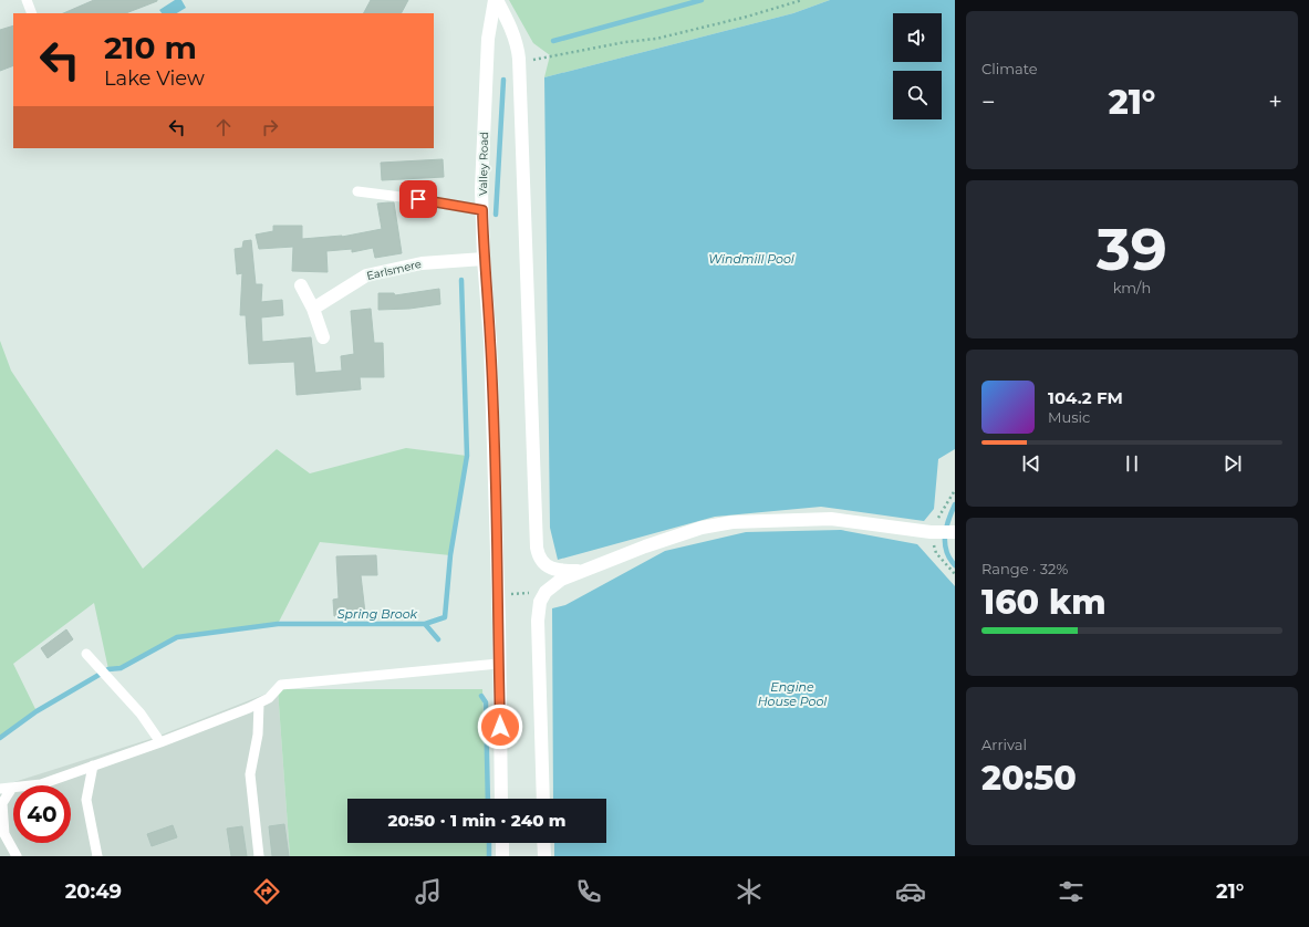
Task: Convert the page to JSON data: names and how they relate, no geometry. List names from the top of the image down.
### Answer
{
  "streets": {
    "street": ["Valley Road", "Earlsmere"]
  },
  "crossings": [
    ["Valley Road", "Earlsmere"]
  ],
  "water": ["Windmill Pool", "Spring Brook", "Engine House Pool"],
  "page": {
    "tile": [
      "Climate",
      ["39", "km/h"],
      ["Range · 32%", "160 km"],
      ["Arrival", "20:50"]
    ],
    "turn": ["210 m", "Lake View"],
    "heat": ["−", "21°", "+"],
    "song": ["104.2 FM", "Music"],
    "limit": "40",
    "trip": "20:50 · 1 min · 240 m",
    "tabs": ["20:49", "21°"]
  }
}
